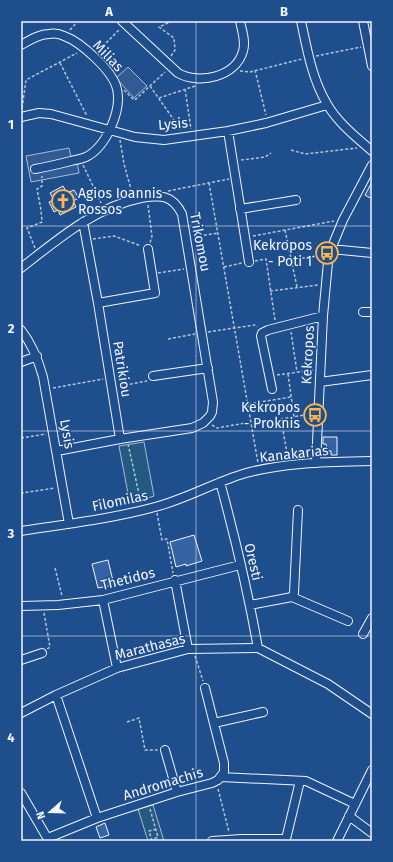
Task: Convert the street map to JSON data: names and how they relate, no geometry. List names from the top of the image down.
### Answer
{
  "streets": {
    "street": [
      "Milias",
      "Lysis",
      "Trikomou",
      "Kekropos",
      "Patrikiou",
      "Kanakarias",
      "Filomilas",
      "Oresti",
      "Thetidos",
      "Marathasas",
      "Andromachis"
    ]
  },
  "crossings": [
    ["Milias", "Lysis"],
    ["Lysis", "Filomilas"],
    ["Kekropos", "Kanakarias"],
    ["Kanakarias", "Filomilas"],
    ["Kanakarias", "Oresti"],
    ["Filomilas", "Oresti"],
    ["Oresti", "Thetidos"],
    ["Oresti", "Marathasas"]
  ],
  "places": {
    "church": ["Agios Ioannis Rossos"],
    "bus stop": ["Kekropos - Poti 1", "Kekropos - Proknis"]
  },
  "north": "left",
  "grid": {
    "columns": ["A", "B"],
    "rows": [
      "1",
      "2",
      "3",
      "4"
    ]
  }
}
